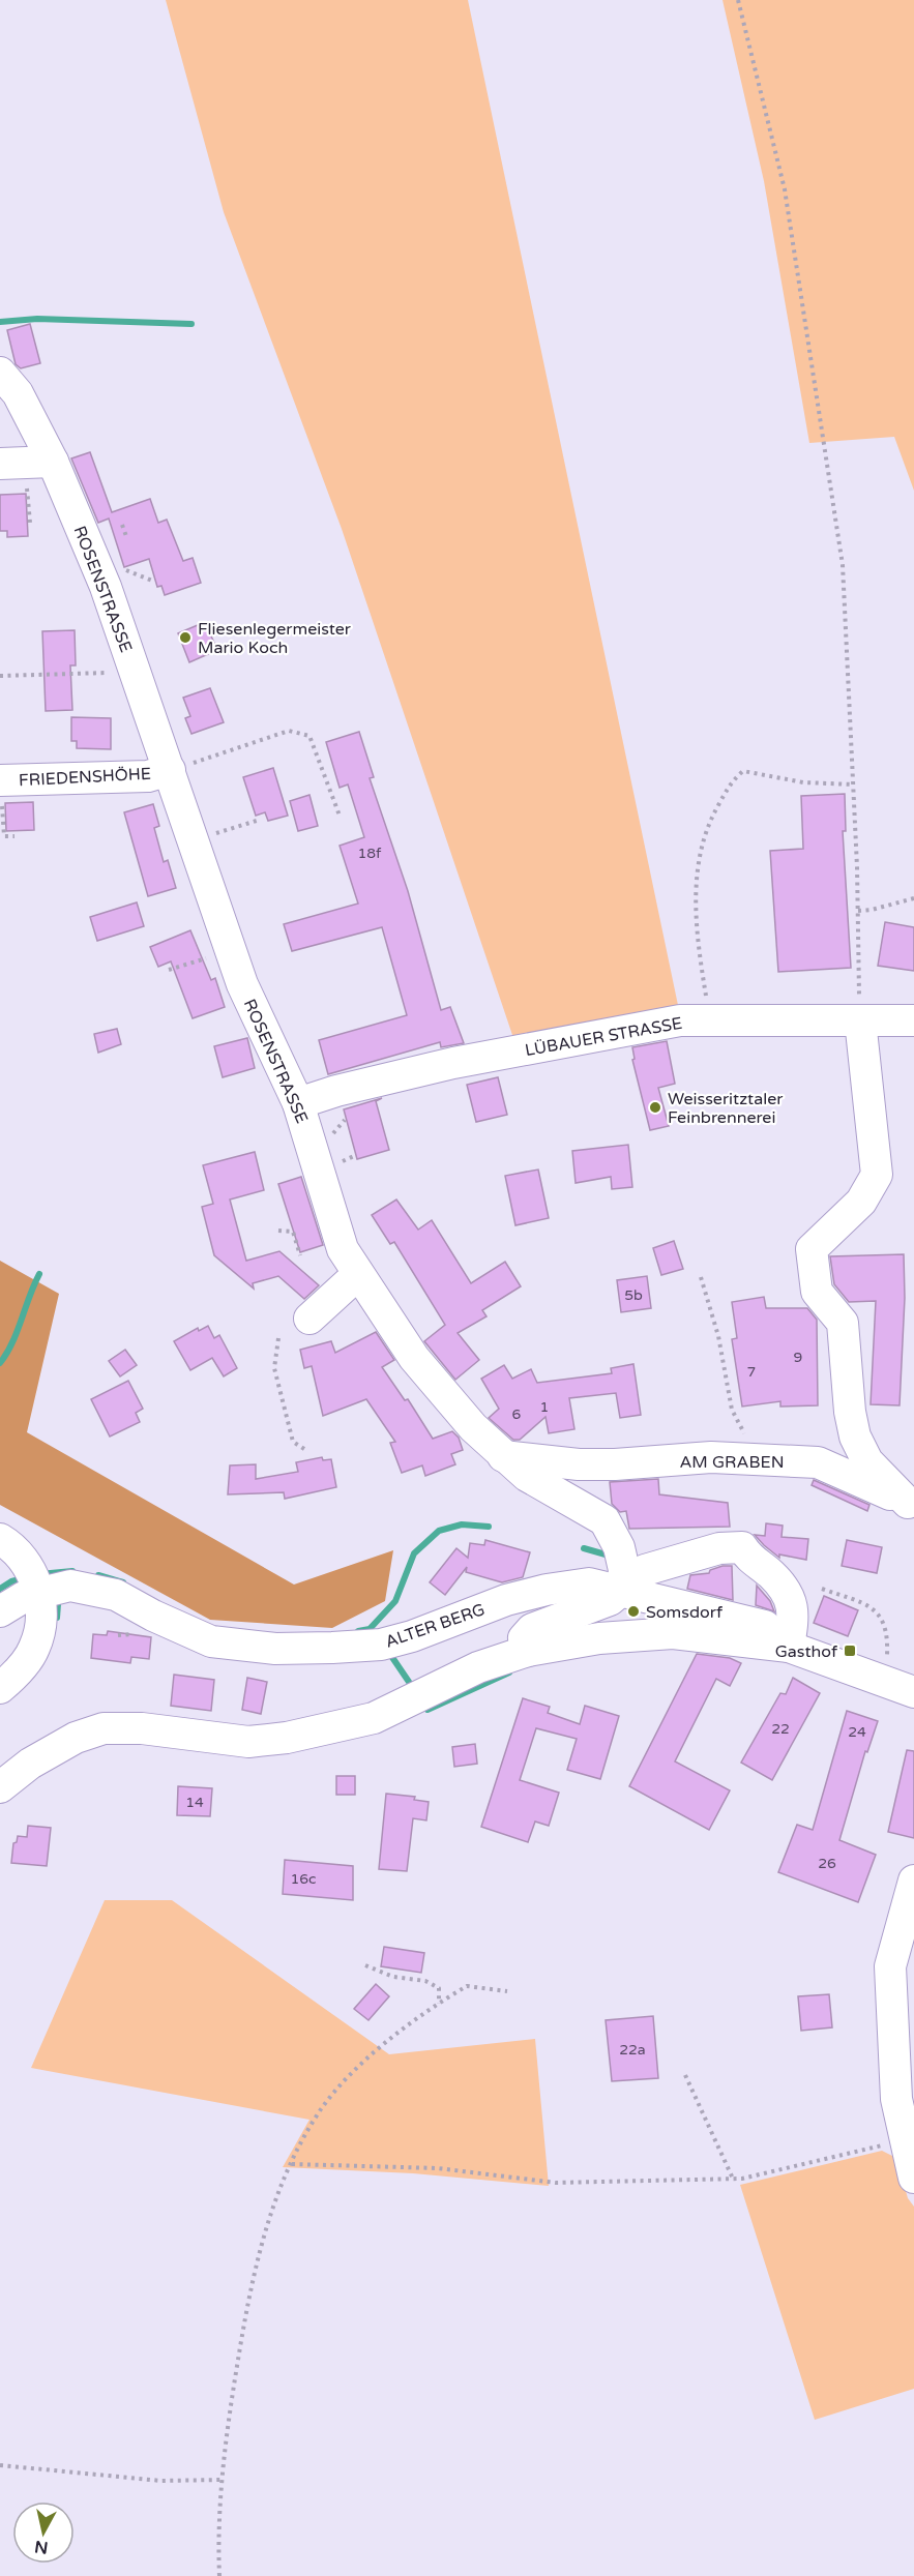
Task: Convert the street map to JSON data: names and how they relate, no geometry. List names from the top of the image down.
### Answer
{
  "streets": {
    "street": [
      "ROSENSTRASSE",
      "FRIEDENSHÖHE",
      "LÜBAUER STRASSE",
      "AM GRABEN",
      "ALTER BERG"
    ]
  },
  "crossings": [
    ["ROSENSTRASSE", "FRIEDENSHÖHE"],
    ["ROSENSTRASSE", "LÜBAUER STRASSE"],
    ["ROSENSTRASSE", "AM GRABEN"],
    ["ROSENSTRASSE", "ALTER BERG"]
  ],
  "places": {
    "other": ["Fliesenlegermeister Mario Koch", "Weisseritztaler Feinbrennerei", "Somsdorf"],
    "transit": ["Gasthof"]
  },
  "house_numbers": [
    "18f",
    "5b",
    "9",
    "7",
    "1",
    "6",
    "22",
    "24",
    "14",
    "26",
    "16c",
    "22a"
  ],
  "north": "bottom"
}
